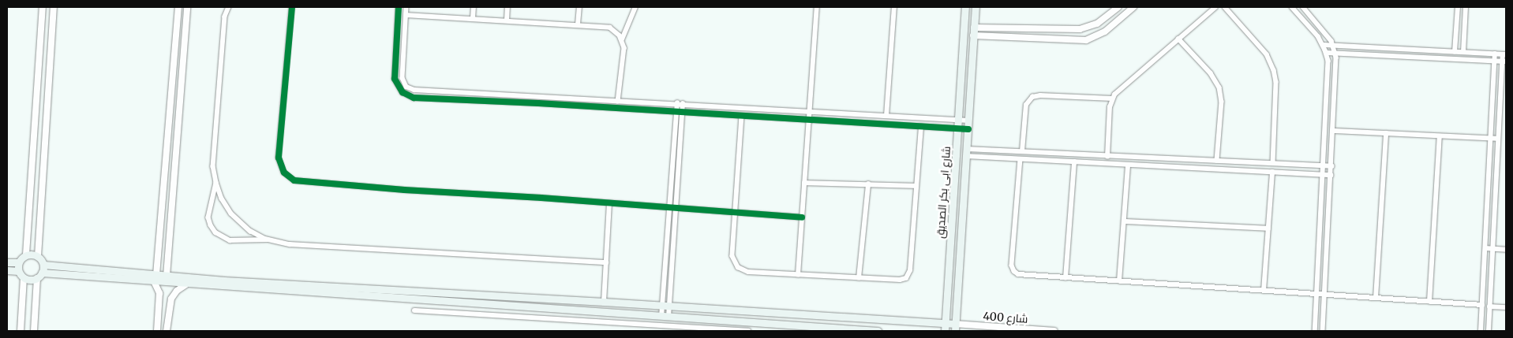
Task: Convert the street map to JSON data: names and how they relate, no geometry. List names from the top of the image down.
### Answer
{
  "streets": {
    "main road": ["شارع ابى بكر الصديق"],
    "street": ["شارع 400"]
  },
  "crossings": [
    ["شارع ابى بكر الصديق", "شارع 400"]
  ]
}
